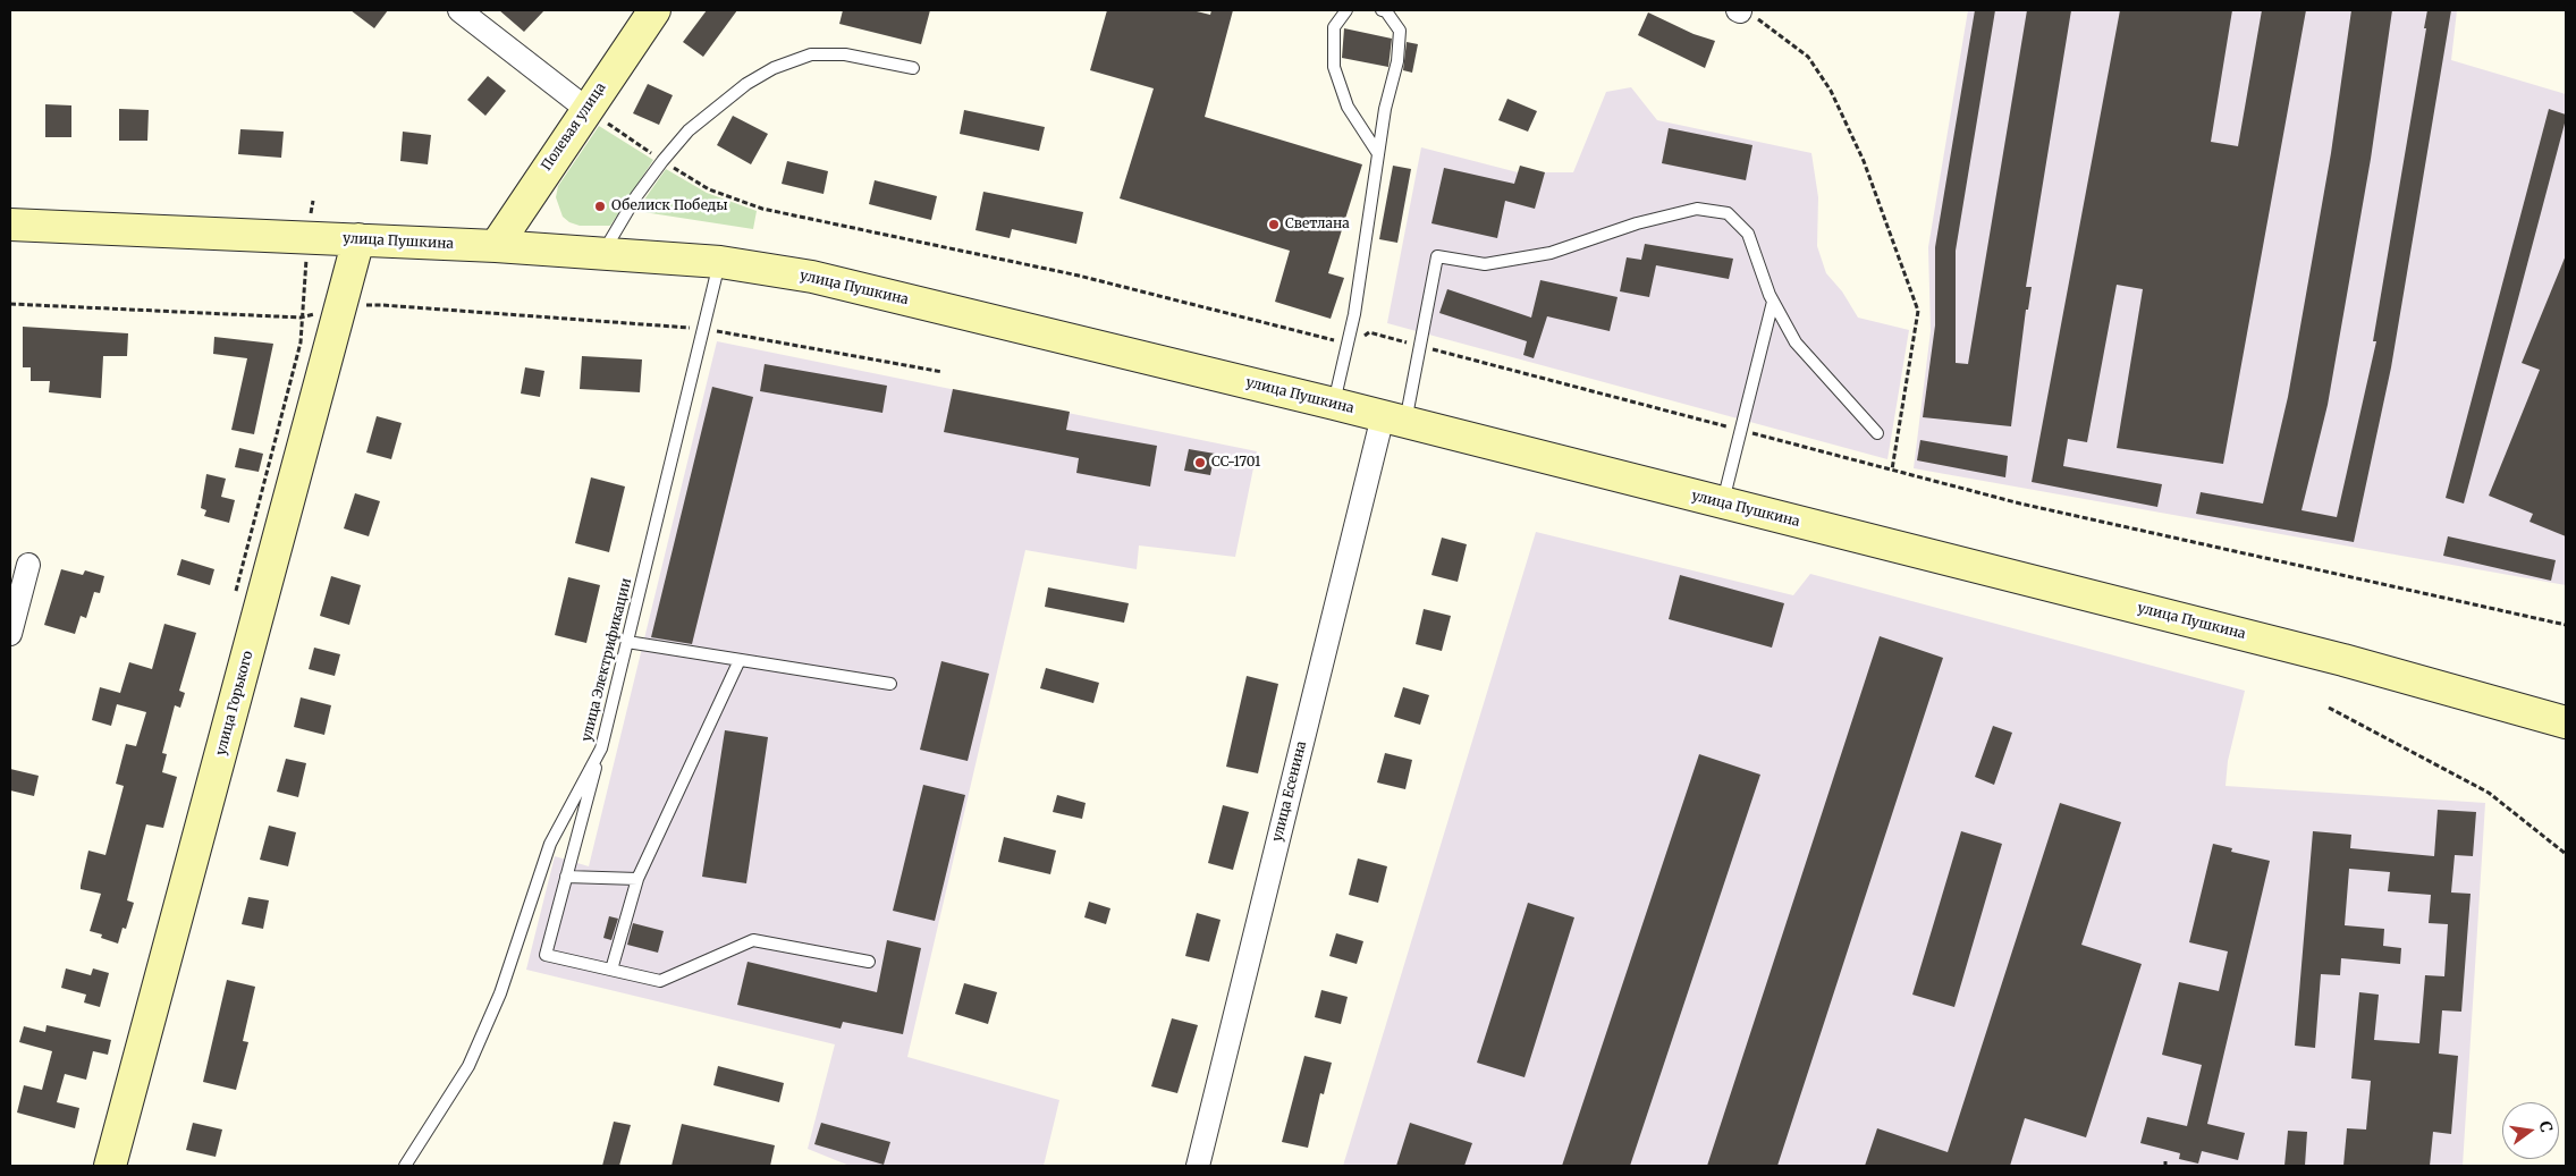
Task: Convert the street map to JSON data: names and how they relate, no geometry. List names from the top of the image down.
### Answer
{
  "streets": {
    "main road": ["Полевая улица", "улица Пушкина", "улица Горького"],
    "street": ["улица Есенина"],
    "lane": ["улица Электрификации"]
  },
  "crossings": [
    ["Полевая улица", "улица Пушкина"],
    ["улица Пушкина", "улица Электрификации"],
    ["улица Пушкина", "улица Горького"],
    ["улица Пушкина", "улица Есенина"]
  ],
  "places": ["Обелиск Победы", "Светлана", "СС-1701"],
  "north": "right"
}
